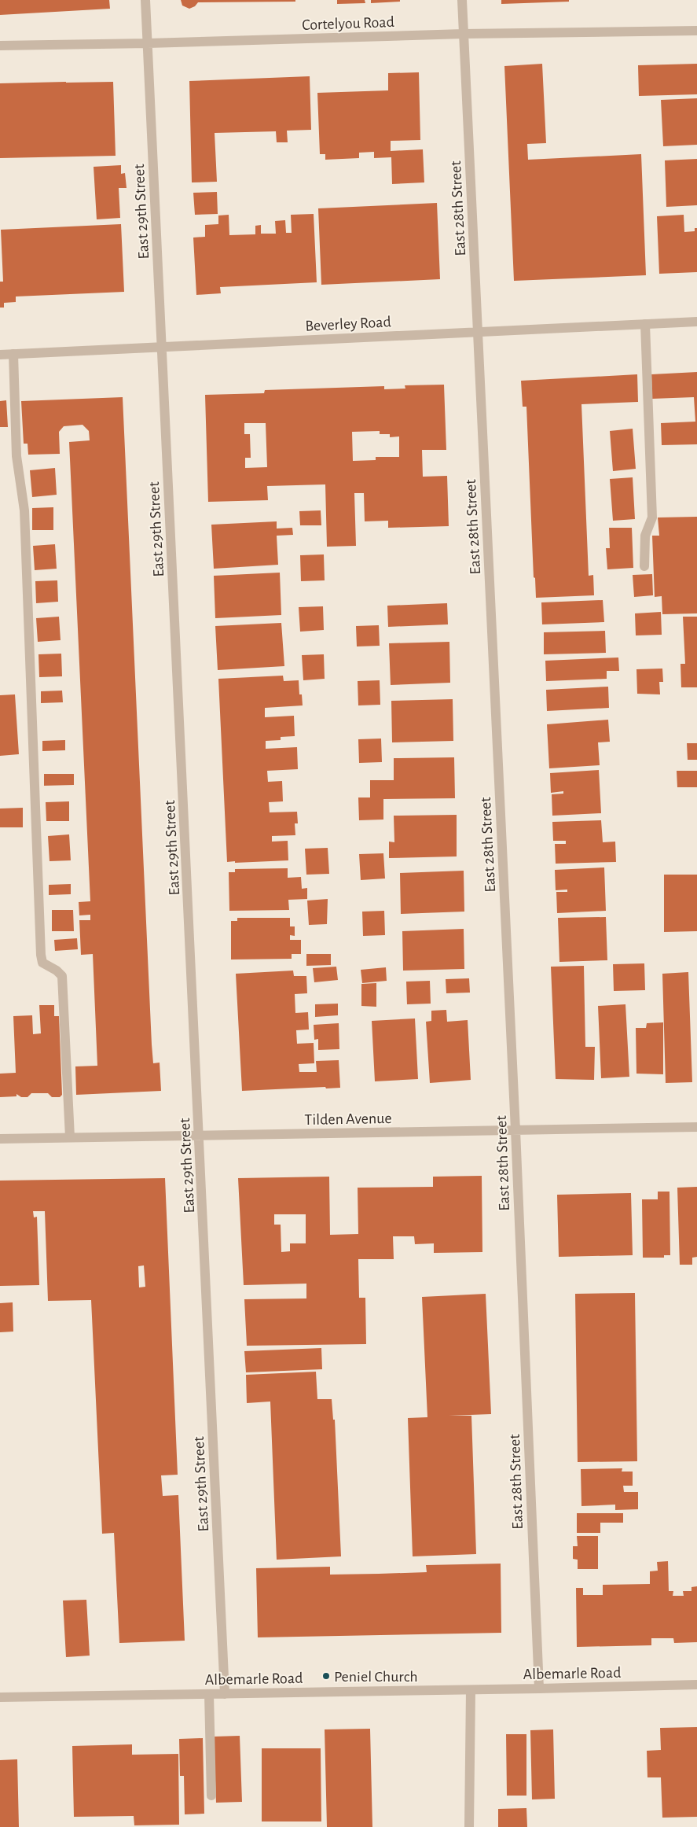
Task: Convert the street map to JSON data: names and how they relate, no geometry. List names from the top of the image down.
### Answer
{
  "streets": {
    "street": [
      "Cortelyou Road",
      "East 28th Street",
      "East 29th Street",
      "Beverley Road",
      "Tilden Avenue",
      "Albemarle Road"
    ]
  },
  "crossings": [
    ["Cortelyou Road", "East 28th Street"],
    ["Cortelyou Road", "East 29th Street"],
    ["East 28th Street", "Beverley Road"],
    ["East 28th Street", "Tilden Avenue"],
    ["East 28th Street", "Albemarle Road"],
    ["East 29th Street", "Beverley Road"],
    ["East 29th Street", "Tilden Avenue"],
    ["East 29th Street", "Albemarle Road"]
  ],
  "places": ["Peniel Church"]
}
